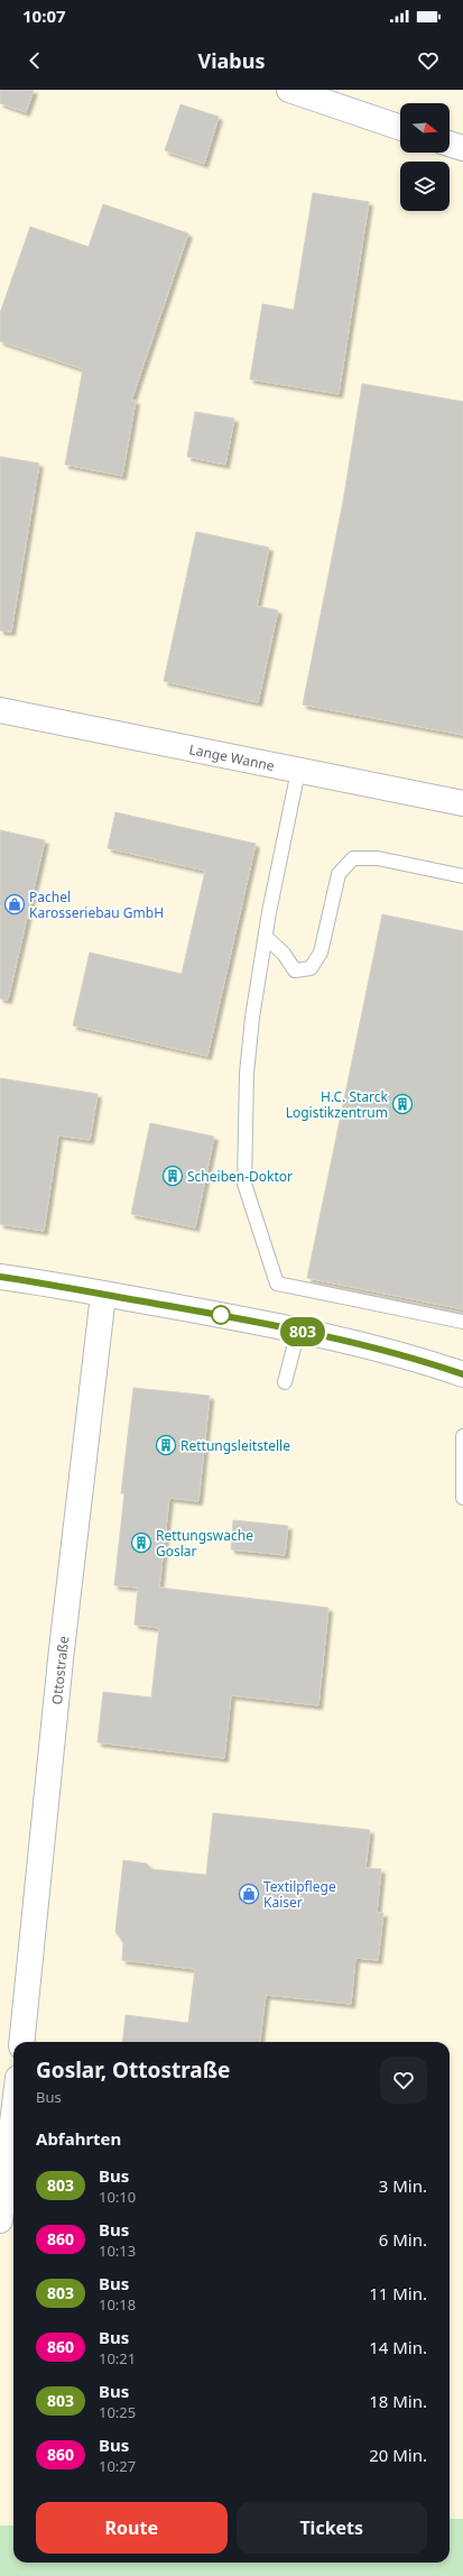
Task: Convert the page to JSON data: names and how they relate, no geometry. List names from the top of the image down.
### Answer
{
  "streets": {
    "street": ["Lange Wanne", "Ottostraße"]
  },
  "places": {
    "shop": ["Pachel Karosseriebau GmbH", "Textilpflege Kaiser"],
    "building": [
      "H.C. Starck Logistikzentrum",
      "Scheiben-Doktor",
      "Rettungsleitstelle",
      "Rettungswache Goslar"
    ]
  },
  "lines": ["bus line 803"],
  "north": "right",
  "page": {
    "status": "10:07",
    "header": "Viabus",
    "on_map": "803",
    "heading": [
      ["Goslar, Ottostraße", "Bus"],
      "Abfahrten"
    ],
    "list": [
      {
        "mark": "803",
        "name": "Bus",
        "note": "10:10",
        "value": "3 Min."
      },
      {
        "mark": "860",
        "name": "Bus",
        "note": "10:13",
        "value": "6 Min."
      },
      {
        "mark": "803",
        "name": "Bus",
        "note": "10:18",
        "value": "11 Min."
      },
      {
        "mark": "860",
        "name": "Bus",
        "note": "10:21",
        "value": "14 Min."
      },
      {
        "mark": "803",
        "name": "Bus",
        "note": "10:25",
        "value": "18 Min."
      },
      {
        "mark": "860",
        "name": "Bus",
        "note": "10:27",
        "value": "20 Min."
      }
    ],
    "buttons": ["Route", "Tickets"]
  }
}
